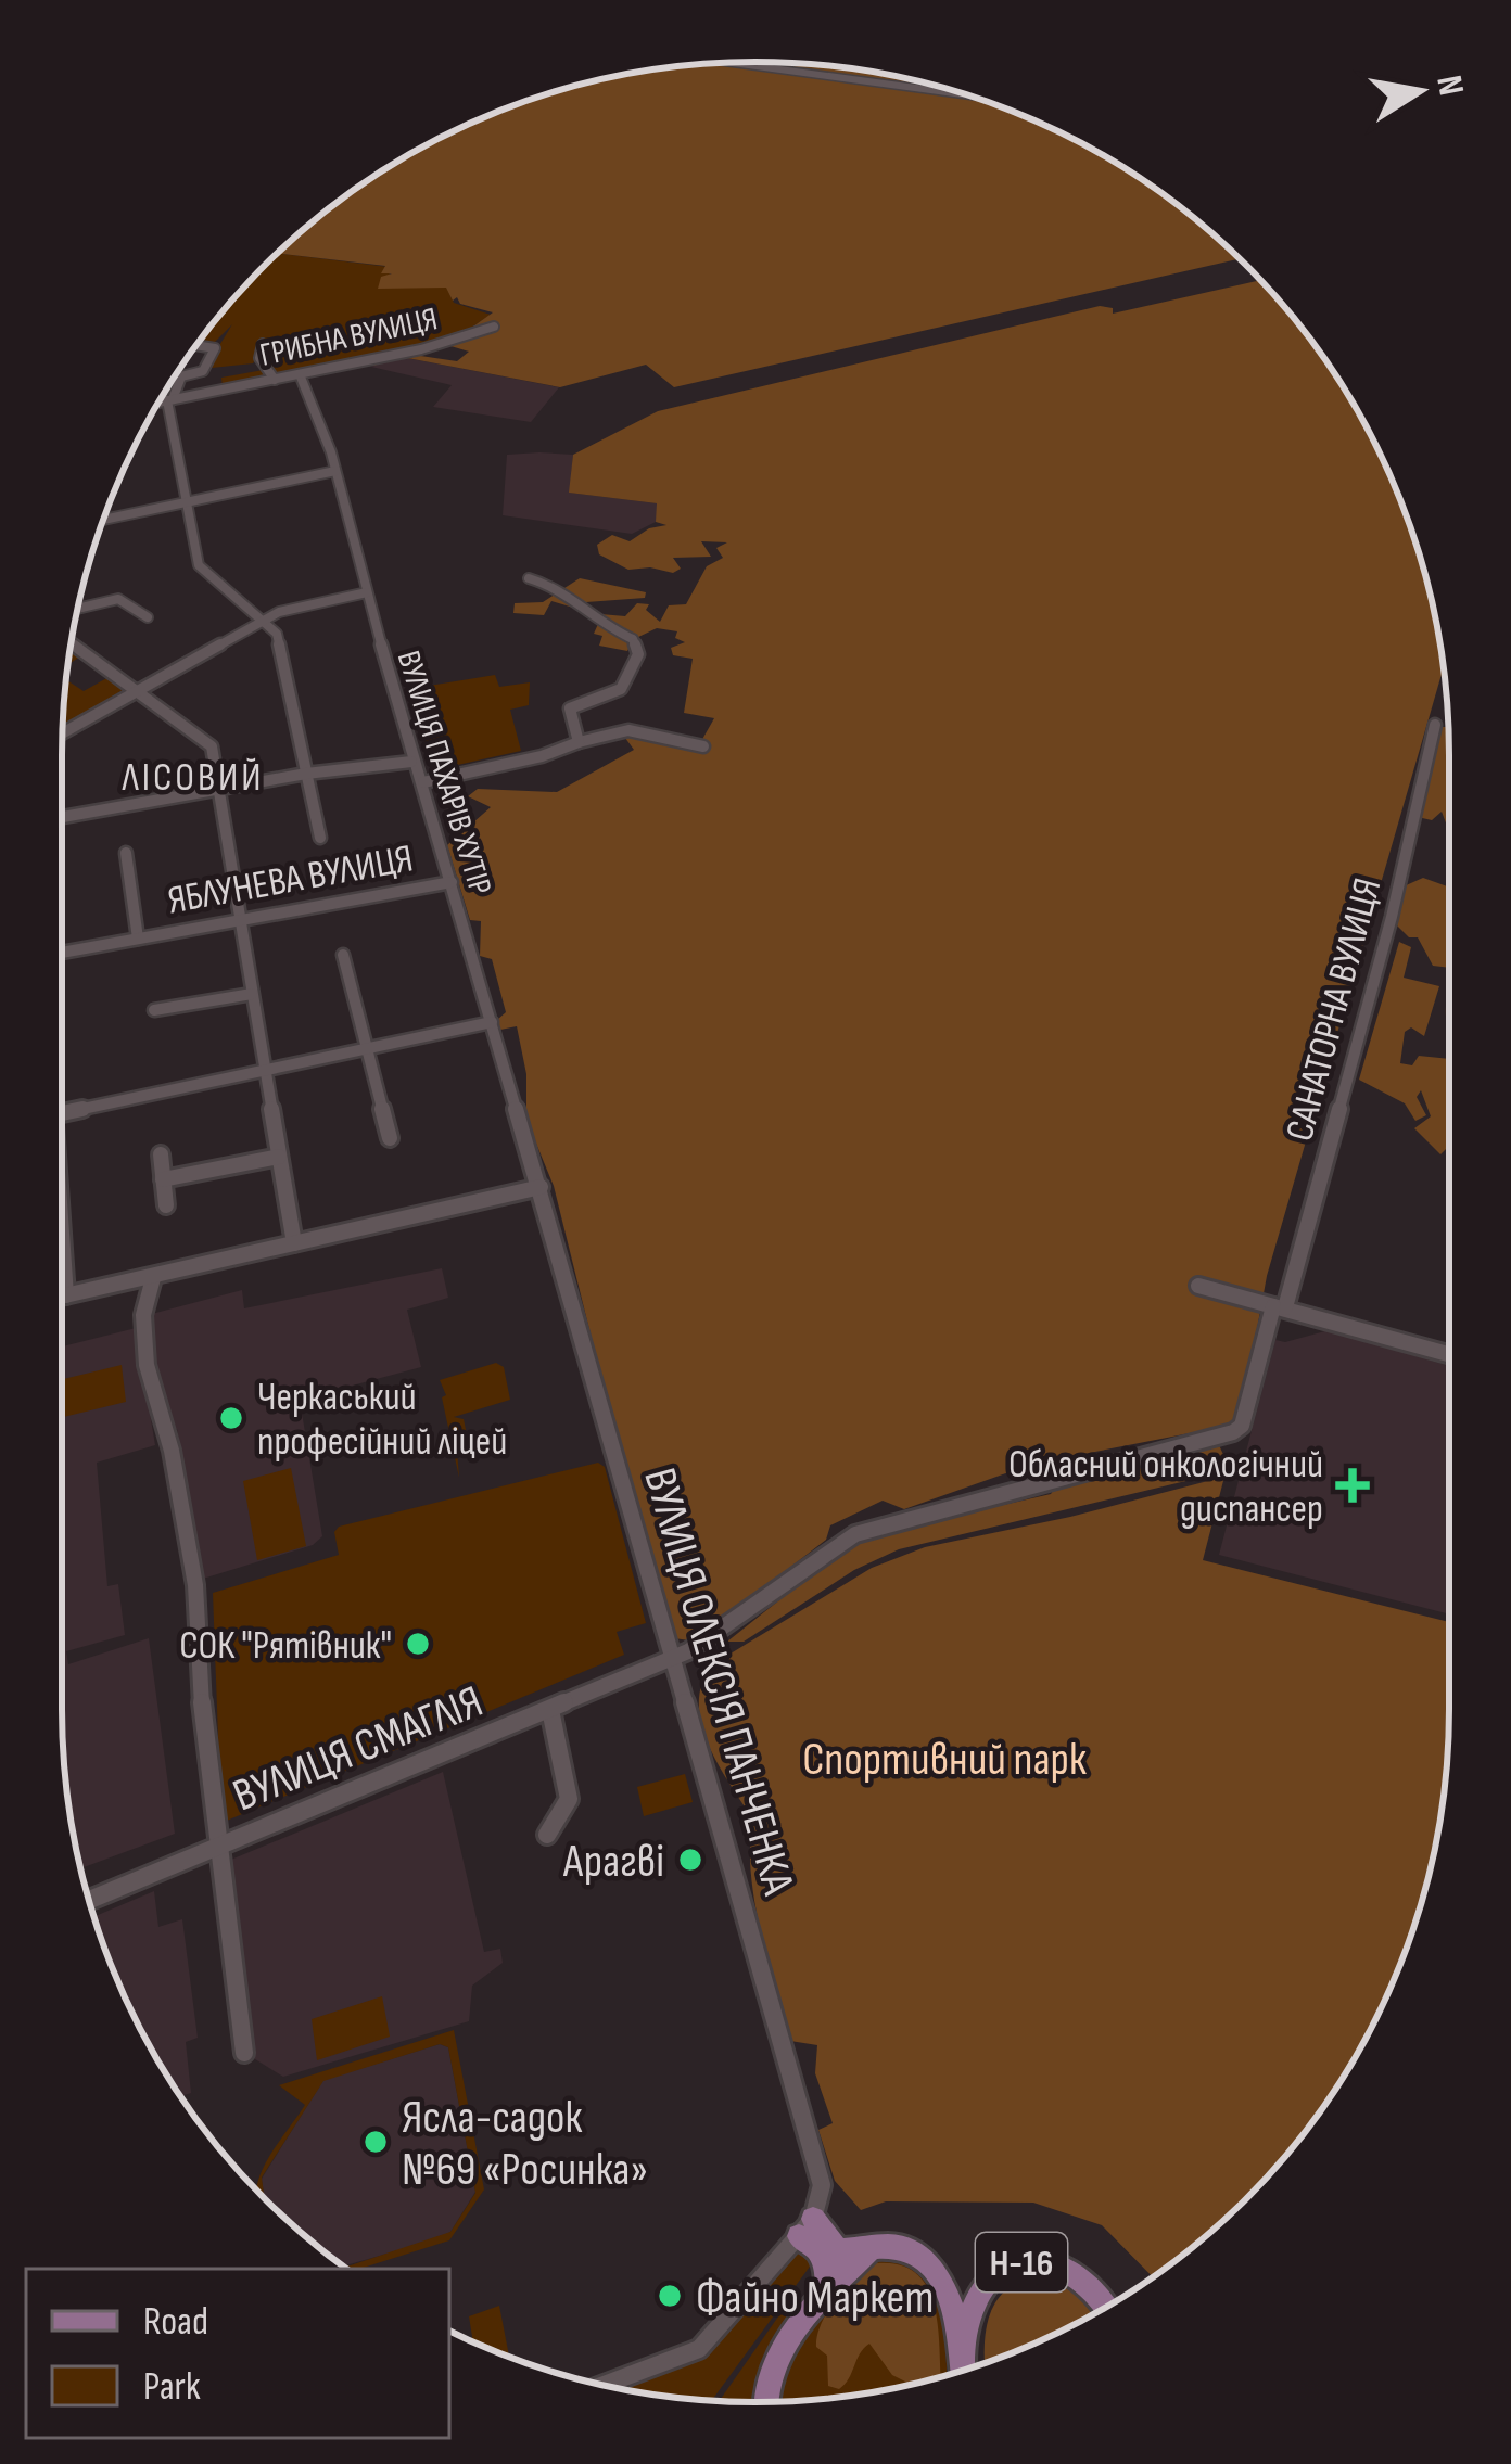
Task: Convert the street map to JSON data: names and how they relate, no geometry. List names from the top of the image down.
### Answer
{
  "streets": {
    "main road": ["Н-16"],
    "street": [
      "ГРИБНА ВУЛИЦЯ",
      "ВУЛИЦЯ ПАХАРІВ ХУТІР",
      "ЯБЛУНЕВА ВУЛИЦЯ",
      "САНАТОРНА ВУЛИЦЯ",
      "ВУЛИЦЯ ОЛЕКСІЯ ПАНЧЕНКА",
      "ВУЛИЦЯ СМАГЛІЯ"
    ]
  },
  "crossings": [
    ["ГРИБНА ВУЛИЦЯ", "ВУЛИЦЯ ПАХАРІВ ХУТІР"],
    ["ВУЛИЦЯ ПАХАРІВ ХУТІР", "ЯБЛУНЕВА ВУЛИЦЯ"],
    ["ВУЛИЦЯ ПАХАРІВ ХУТІР", "ВУЛИЦЯ ОЛЕКСІЯ ПАНЧЕНКА"],
    ["САНАТОРНА ВУЛИЦЯ", "ВУЛИЦЯ СМАГЛІЯ"],
    ["ВУЛИЦЯ ОЛЕКСІЯ ПАНЧЕНКА", "ВУЛИЦЯ СМАГЛІЯ"]
  ],
  "districts": ["ЛІСОВИЙ"],
  "parks": ["Спортивний парк"],
  "places": {
    "other": [
      "Черкаський професійний ліцей",
      "СОК \"Рятівник\"",
      "Арагві",
      "Ясла-садок №69 «Росинка»",
      "Файно Маркет"
    ],
    "health": ["Обласний онкологічний диспансер"]
  },
  "legend": ["Road", "Park"],
  "north": "right"
}
